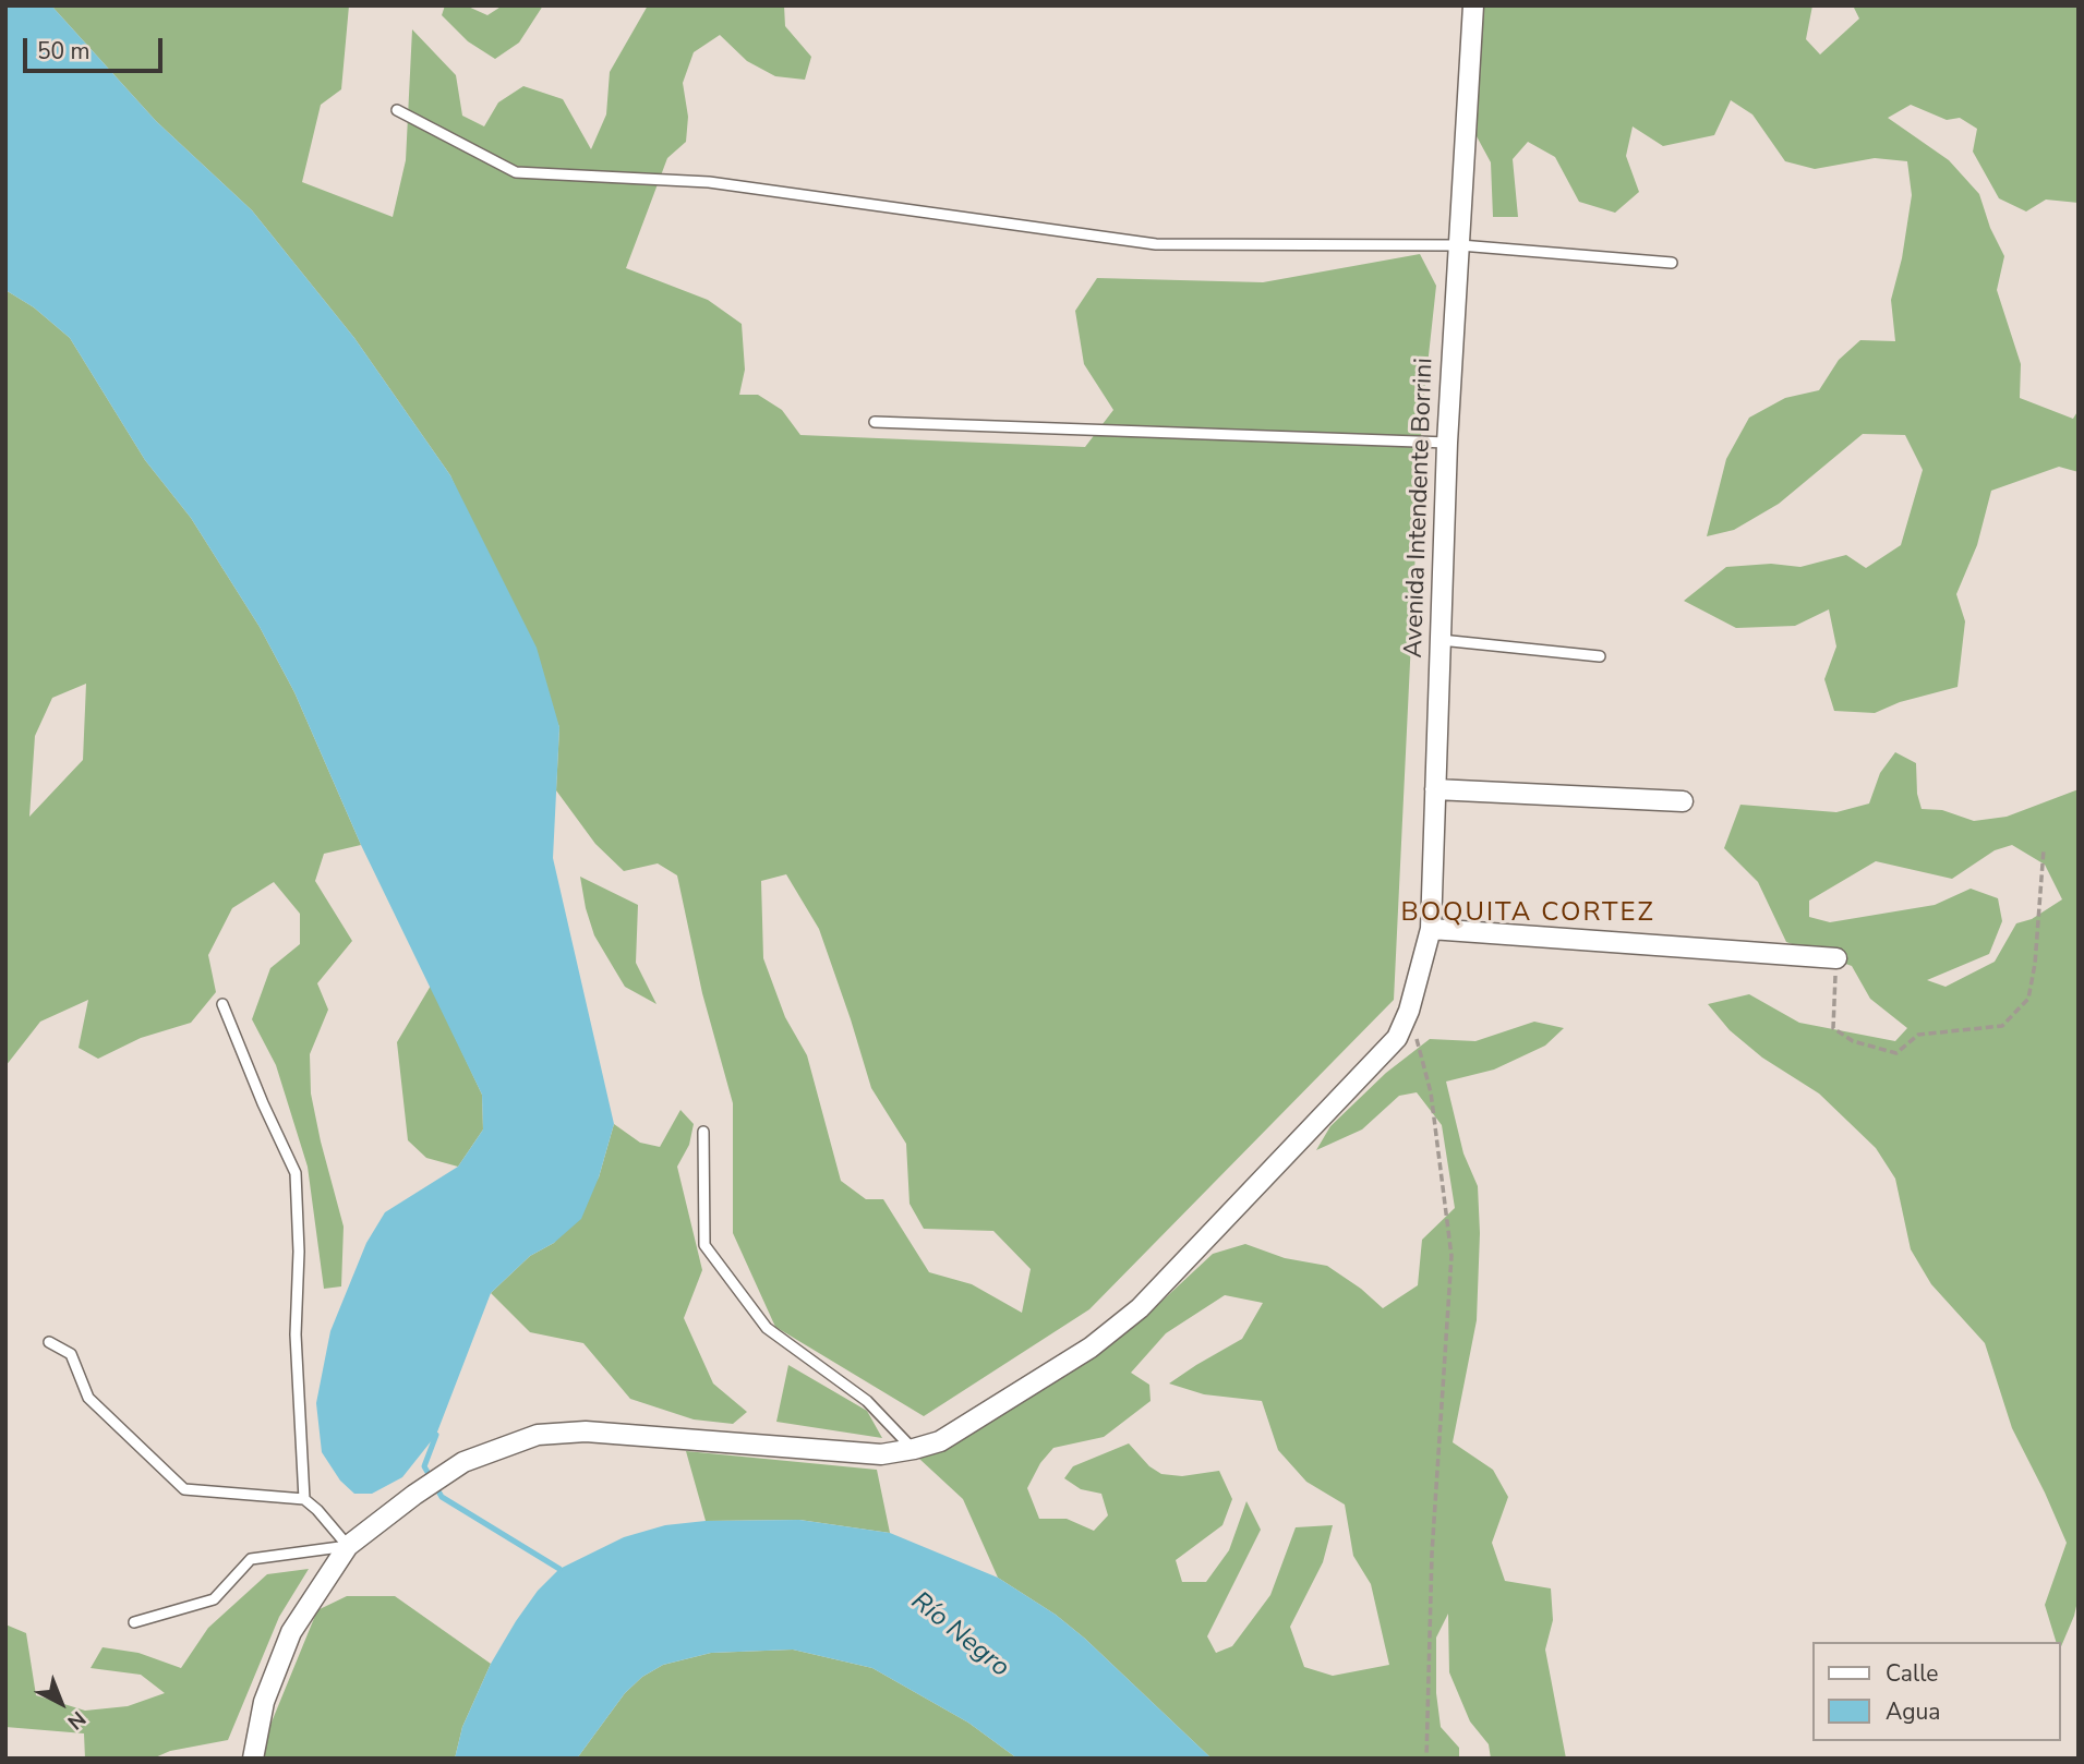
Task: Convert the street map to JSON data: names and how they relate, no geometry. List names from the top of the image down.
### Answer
{
  "streets": {
    "street": ["Avenida Intendente Borrini"]
  },
  "districts": ["BOQUITA CORTEZ"],
  "water": ["Río Negro"],
  "legend": ["Calle", "Agua"],
  "scale_bar": "50 m",
  "north": "bottom right"
}
